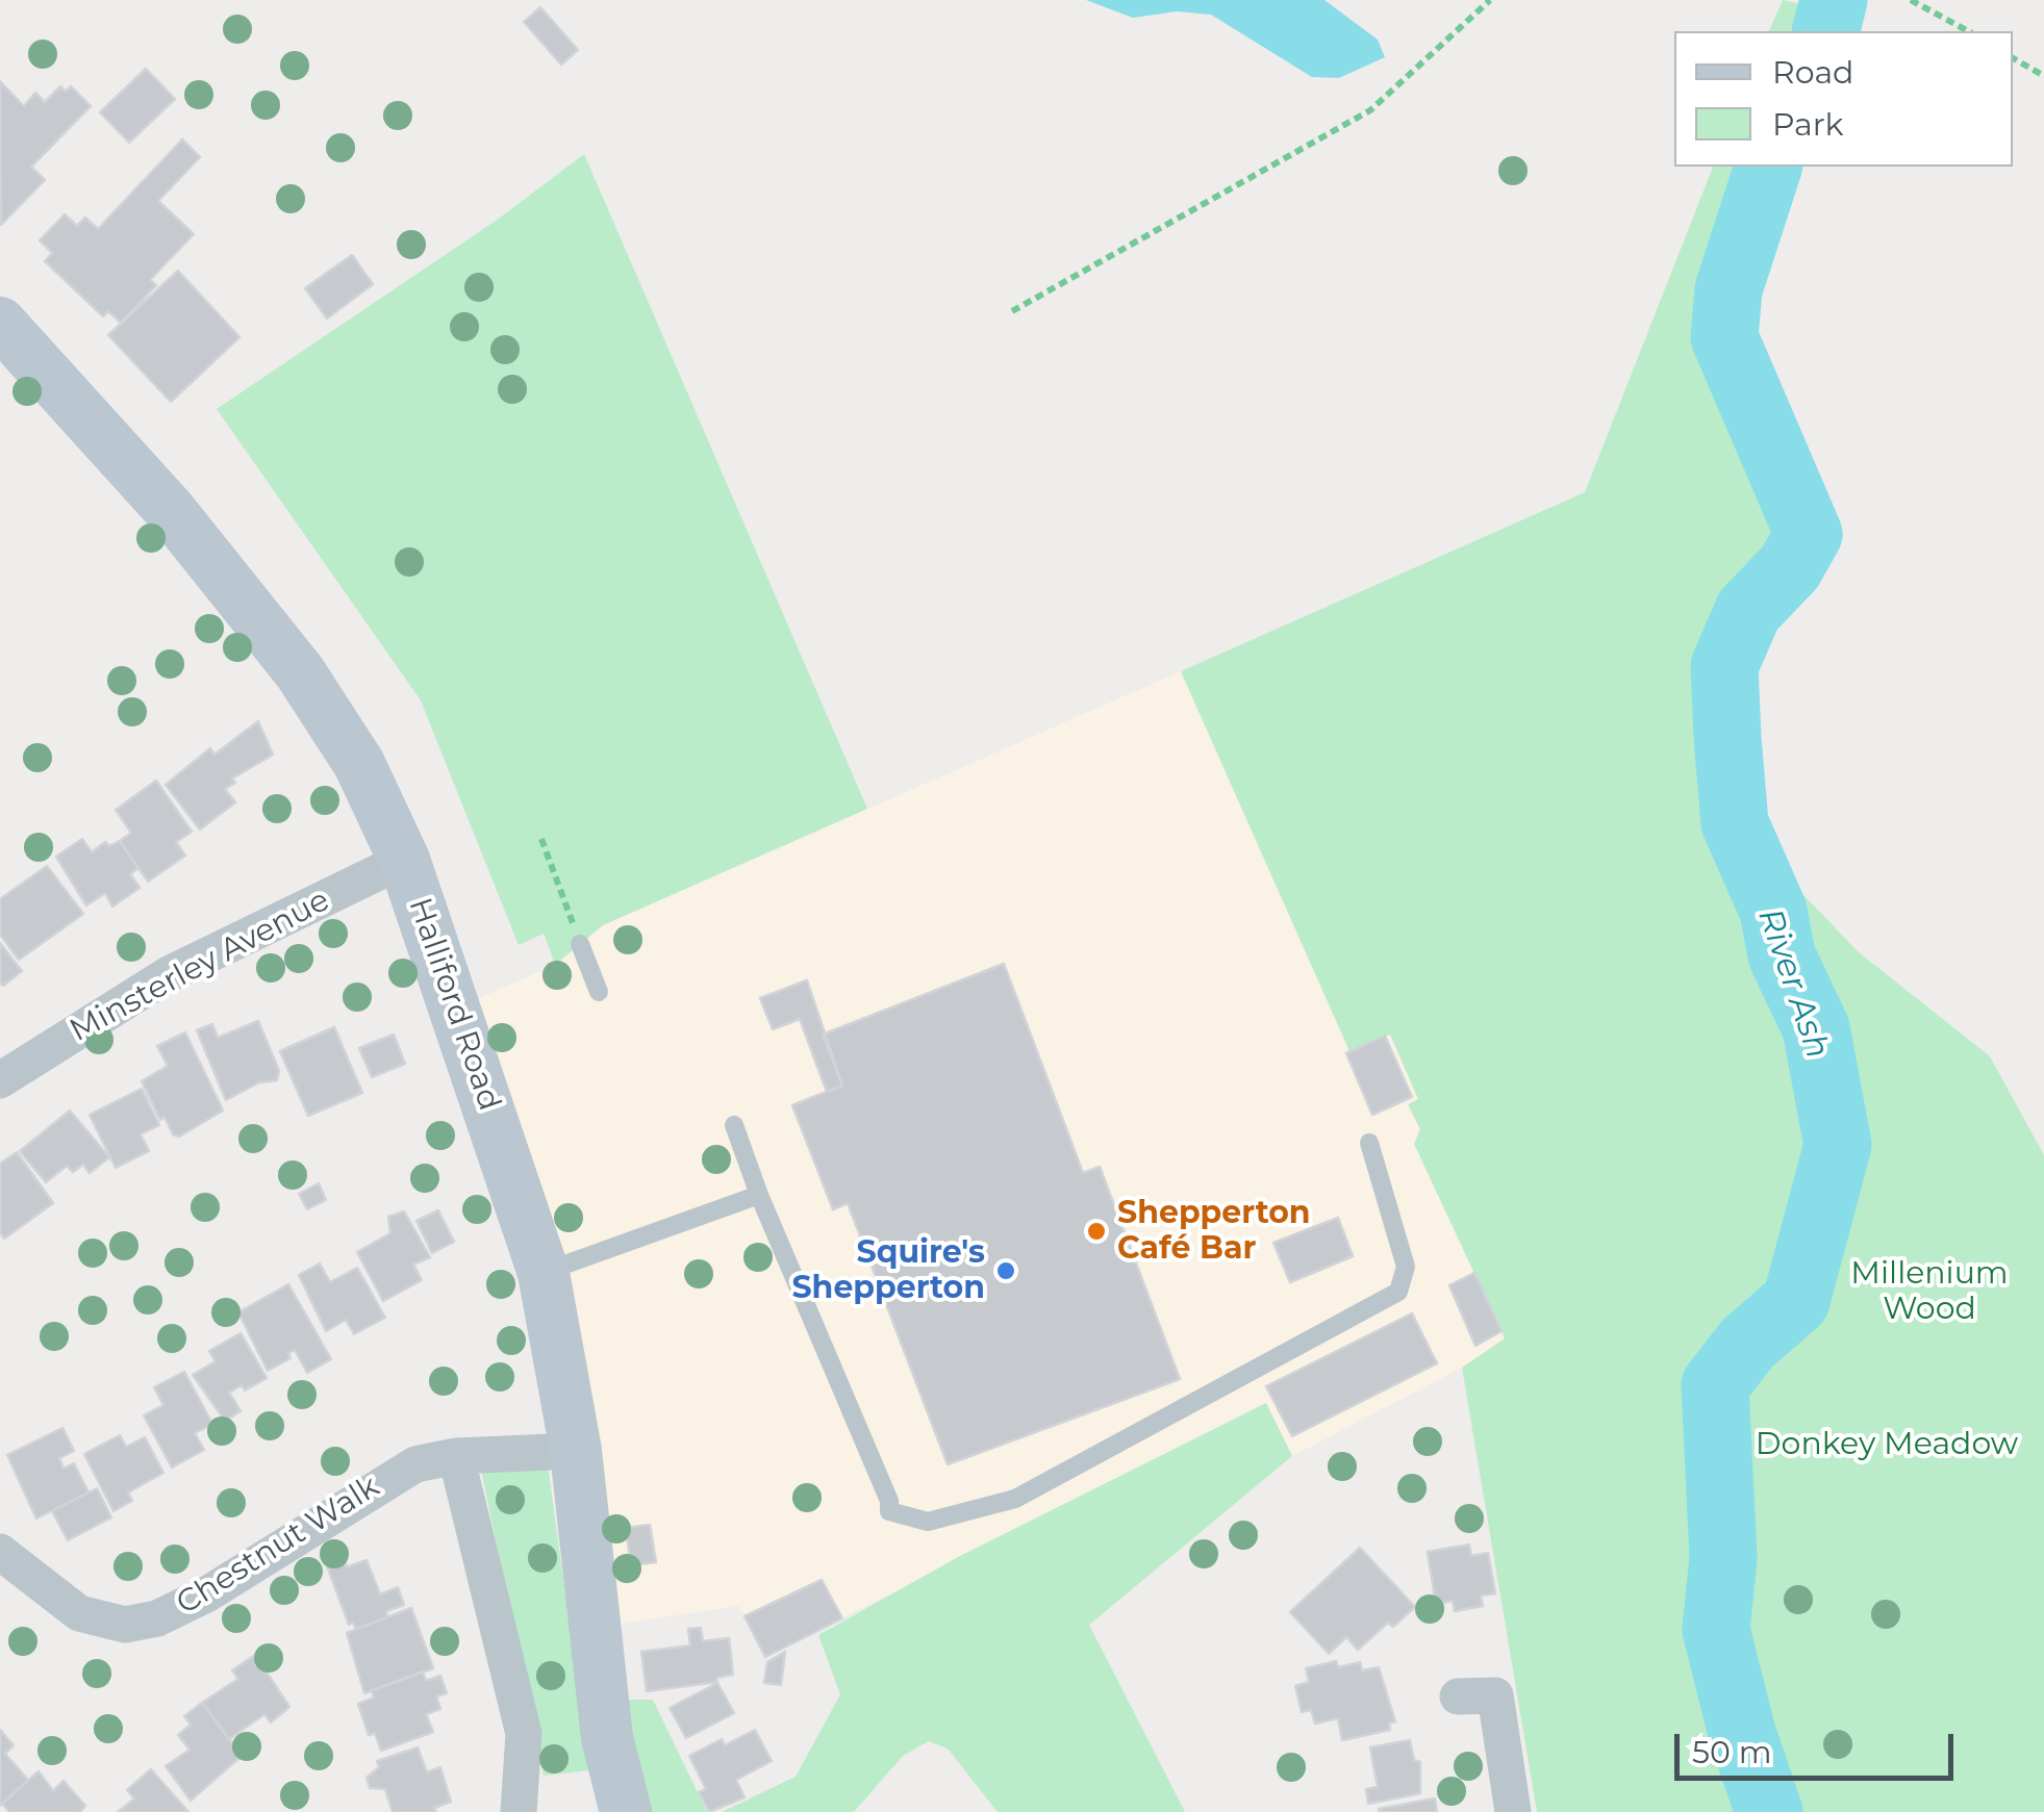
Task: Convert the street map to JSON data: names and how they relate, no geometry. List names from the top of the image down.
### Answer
{
  "streets": {
    "street": ["Minsterley Avenue", "Halliford Road", "Chestnut Walk"]
  },
  "crossings": [
    ["Minsterley Avenue", "Halliford Road"],
    ["Halliford Road", "Chestnut Walk"]
  ],
  "water": ["River Ash"],
  "parks": ["Millenium Wood", "Donkey Meadow"],
  "places": ["Shepperton Café Bar", "Squire's Shepperton"],
  "legend": ["Road", "Park"],
  "scale_bar": "50 m"
}
